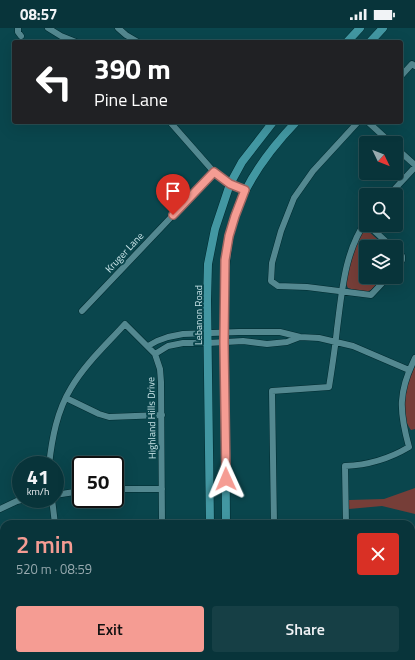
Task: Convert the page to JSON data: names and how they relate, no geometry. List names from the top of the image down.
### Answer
{
  "streets": {
    "main road": ["Lebanon Road"],
    "street": ["Kruger Lane", "Highland Hills Drive"]
  },
  "north": "bottom right",
  "page": {
    "status": "08:57",
    "turn": ["390 m", "Pine Lane"],
    "speed": "41 km/h",
    "limit": "50",
    "heading": ["2 min", "520 m · 08:59"],
    "buttons": ["Exit", "Share"]
  }
}
